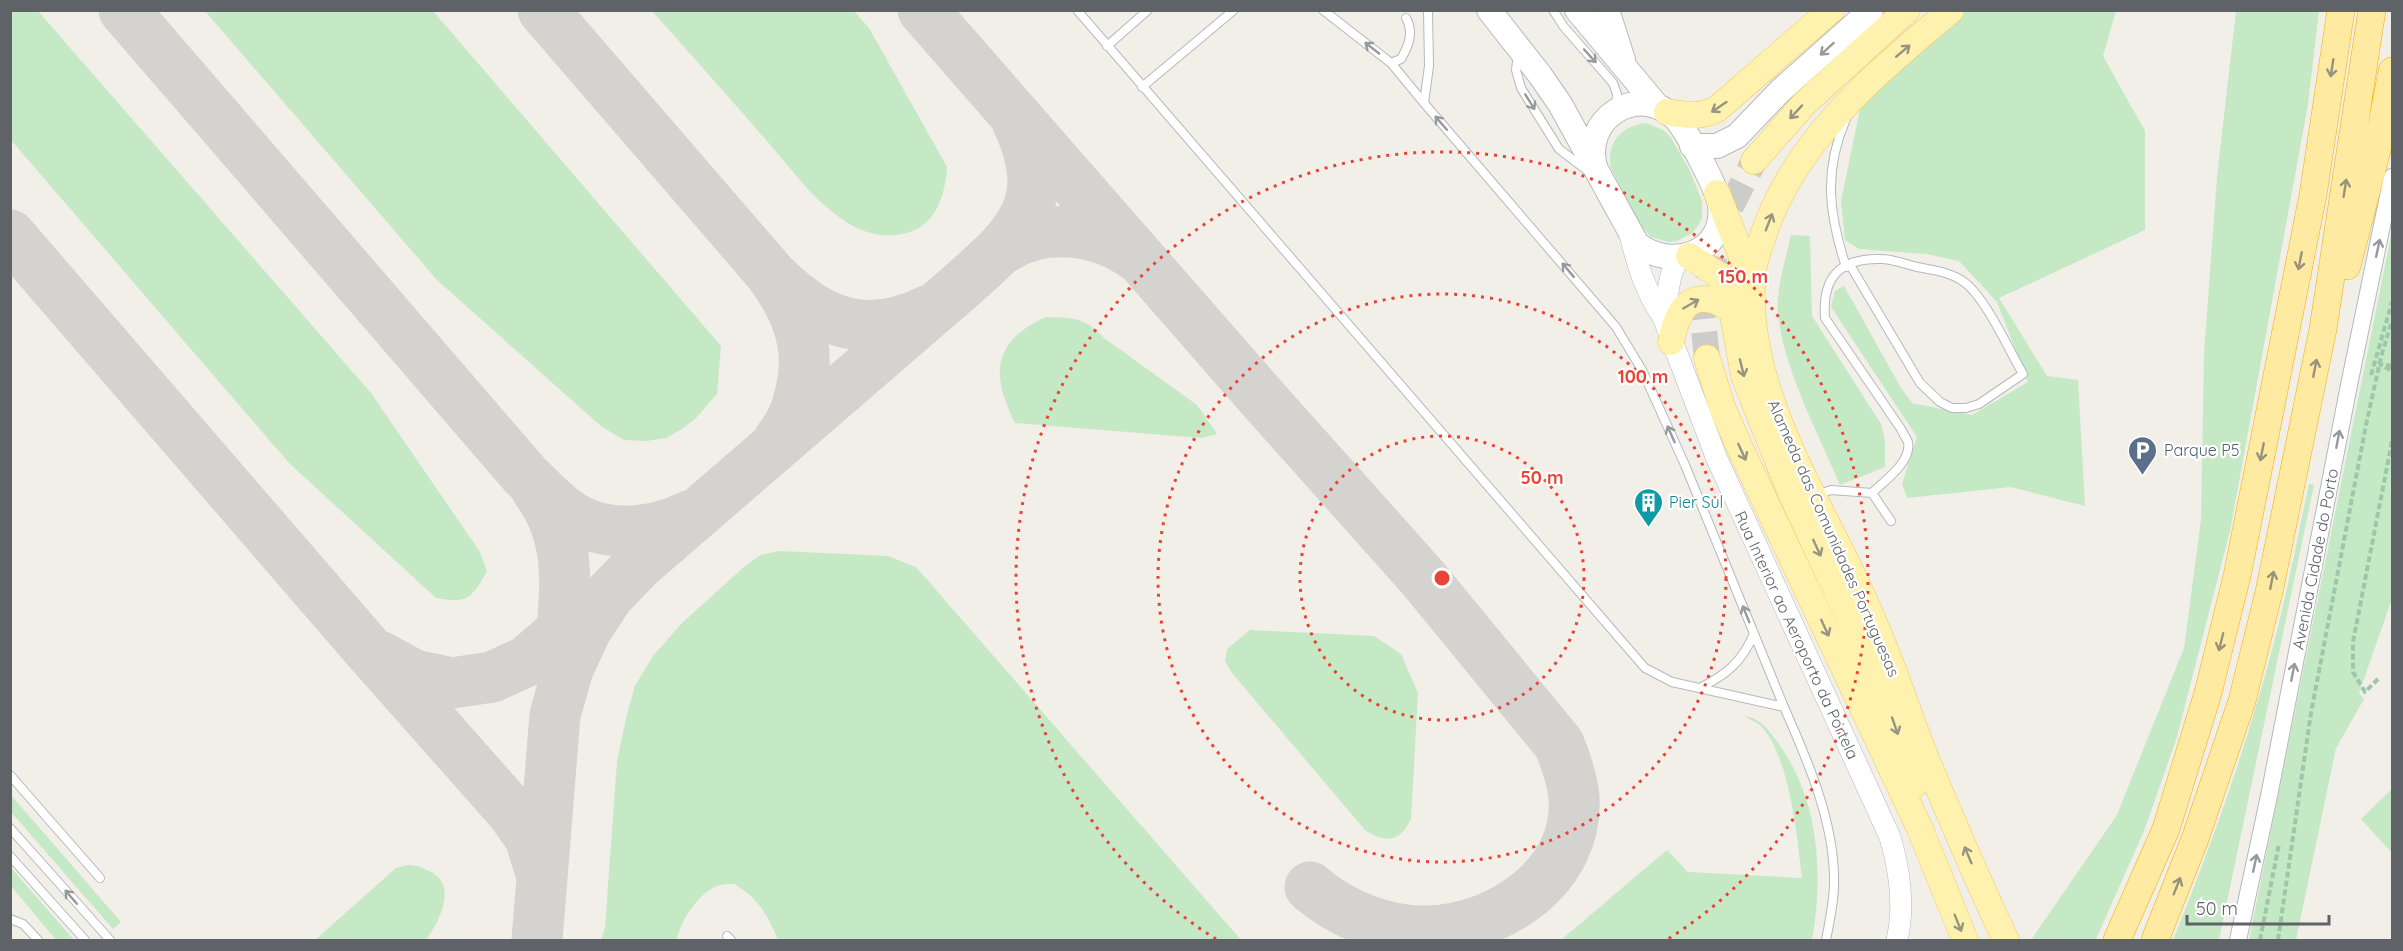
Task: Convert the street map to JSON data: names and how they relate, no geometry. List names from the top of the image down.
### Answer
{
  "streets": {
    "main road": ["Alameda das Comunidades Portuguesas", "Rua Interior ao Aeroporto da Portela"],
    "street": ["Avenida Cidade do Porto"]
  },
  "one_way": ["Avenida Cidade do Porto"],
  "places": {
    "parking": ["Parque P5"],
    "building": ["Pier Sul"]
  },
  "scale_bar": "50 m",
  "rings": ["150 m", "100 m", "50 m"]
}
